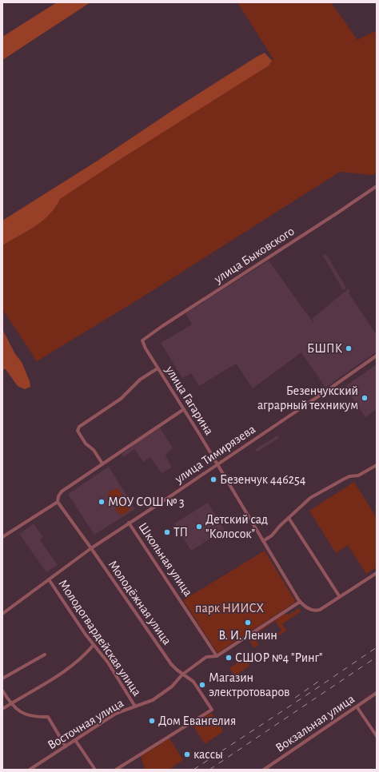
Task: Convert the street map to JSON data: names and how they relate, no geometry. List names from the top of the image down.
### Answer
{
  "streets": {
    "street": [
      "улица Быковского",
      "улица Гагарина",
      "улица Тимирязева",
      "Школьная улица",
      "Молодёжная улица",
      "Молодогвардейская улица",
      "Вокзальная улица",
      "Восточная улица"
    ]
  },
  "crossings": [
    ["улица Быковского", "улица Гагарина"],
    ["улица Гагарина", "улица Тимирязева"],
    ["улица Гагарина", "Восточная улица"],
    ["улица Тимирязева", "Школьная улица"],
    ["улица Тимирязева", "Молодёжная улица"],
    ["улица Тимирязева", "Молодогвардейская улица"],
    ["Школьная улица", "Восточная улица"],
    ["Молодёжная улица", "Восточная улица"],
    ["Молодогвардейская улица", "Восточная улица"]
  ],
  "parks": ["парк НИИСХ"],
  "places": [
    "БШПК",
    "Безенчукский аграрный техникум",
    "Безенчук 446254",
    "МОУ СОШ № 3",
    "Детский сад \"Колосок\"",
    "ТП",
    "В. И. Ленин",
    "СШОР №4 \"Ринг\"",
    "Магазин электротоваров",
    "Дом Евангелия",
    "кассы"
  ]
}
